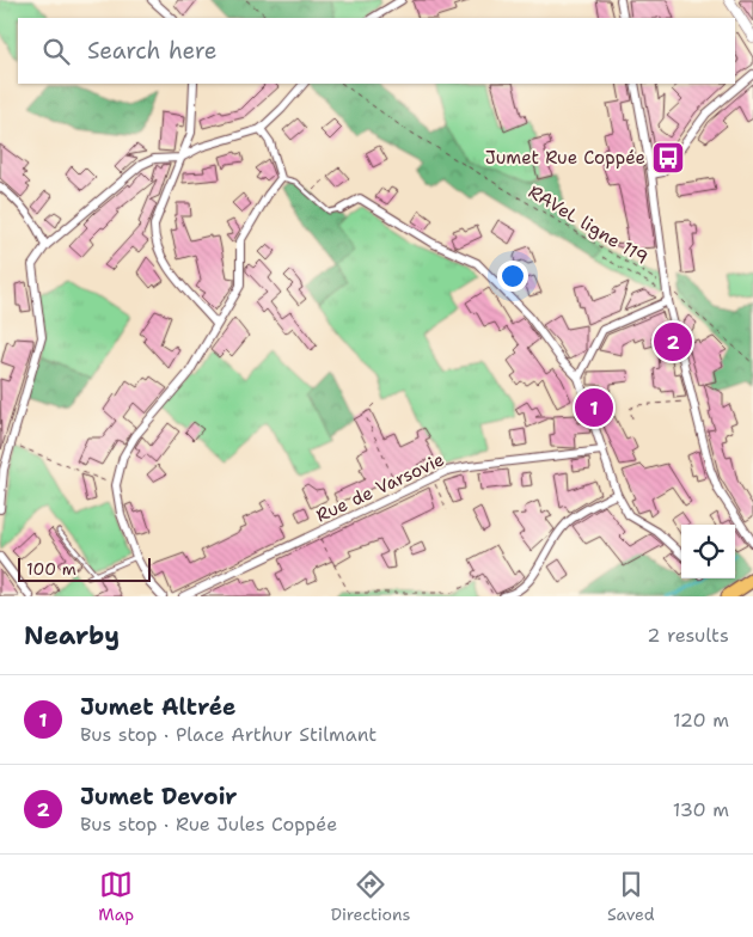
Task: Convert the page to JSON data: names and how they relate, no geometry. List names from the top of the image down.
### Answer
{
  "streets": {
    "street": ["Rue de Varsovie"],
    "path": ["RAVeL ligne 119"]
  },
  "places": {
    "bus stop": ["Jumet Rue Coppée"]
  },
  "scale_bar": "100 m",
  "page": {
    "search": "Search here",
    "pins": ["2", "1"],
    "scale": "100 m",
    "heading": ["Nearby", "2 results"],
    "list": [
      {
        "mark": "1",
        "name": "Jumet Altrée",
        "note": "Bus stop · Place Arthur Stilmant",
        "value": "120 m"
      },
      {
        "mark": "2",
        "name": "Jumet Devoir",
        "note": "Bus stop · Rue Jules Coppée",
        "value": "130 m"
      }
    ],
    "nav": ["Map", "Directions", "Saved"]
  }
}
